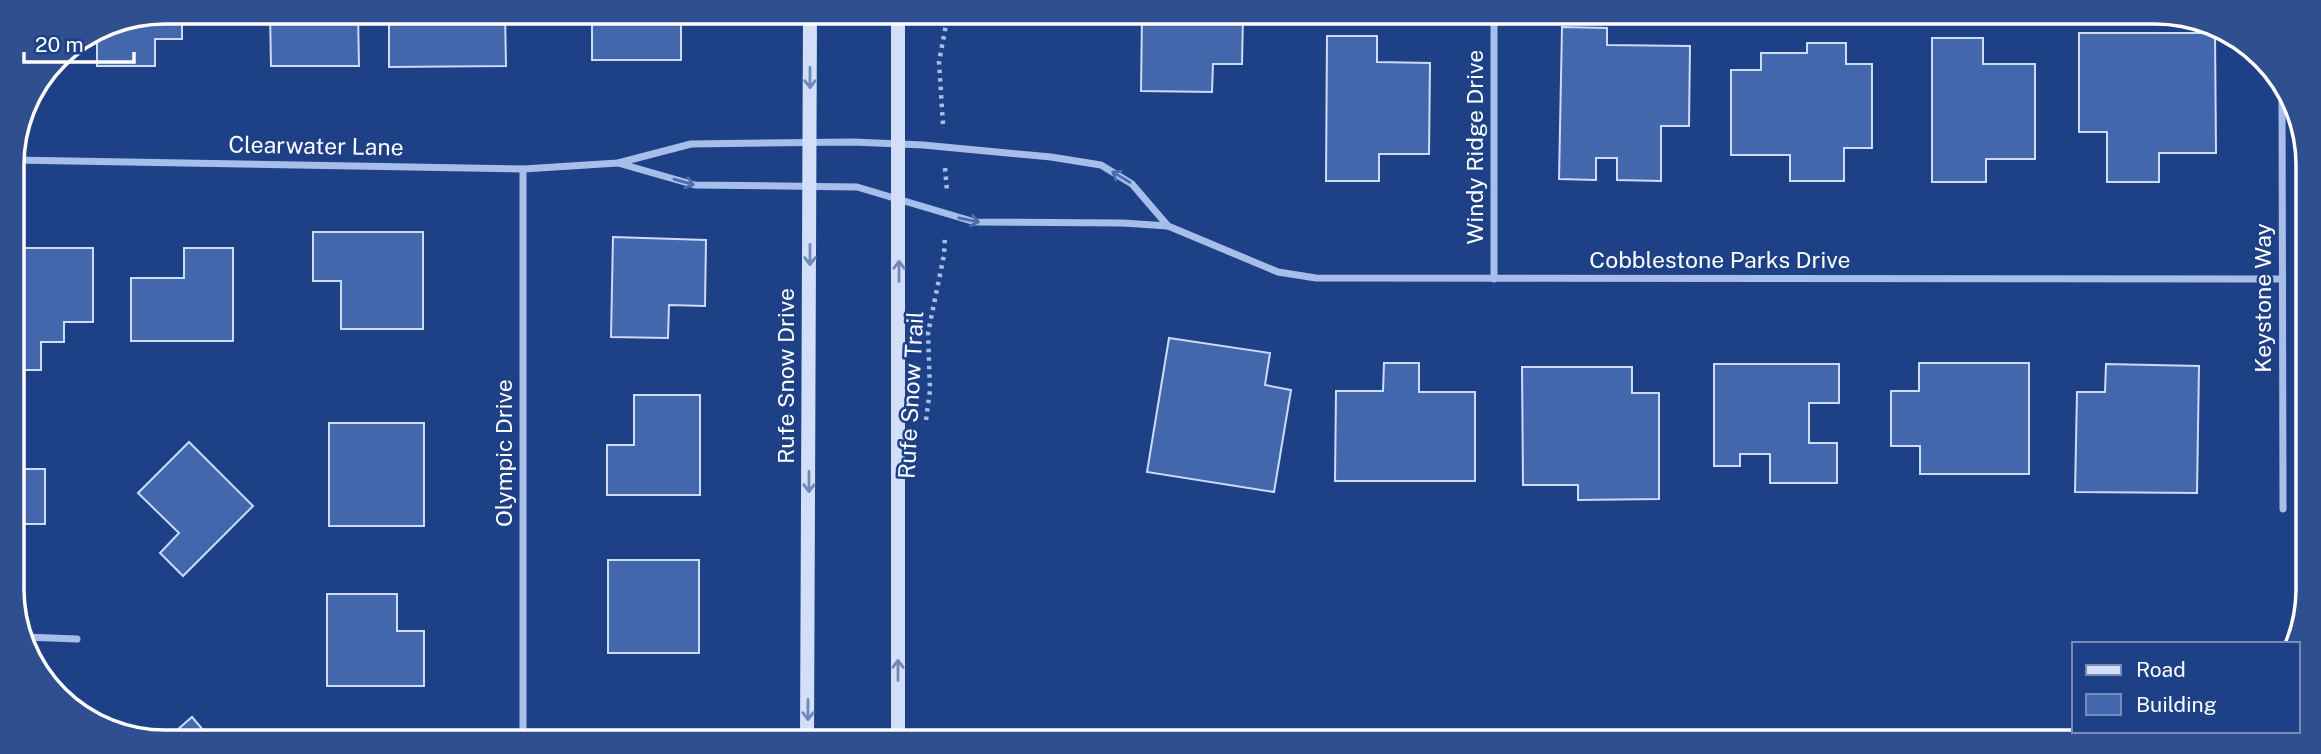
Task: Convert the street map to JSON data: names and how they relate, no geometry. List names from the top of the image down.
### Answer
{
  "streets": {
    "main road": ["Rufe Snow Drive"],
    "street": [
      "Clearwater Lane",
      "Windy Ridge Drive",
      "Cobblestone Parks Drive",
      "Keystone Way",
      "Olympic Drive"
    ],
    "path": ["Rufe Snow Trail"]
  },
  "crossings": [
    ["Clearwater Lane", "Cobblestone Parks Drive"],
    ["Clearwater Lane", "Rufe Snow Drive"],
    ["Clearwater Lane", "Olympic Drive"],
    ["Windy Ridge Drive", "Cobblestone Parks Drive"],
    ["Cobblestone Parks Drive", "Keystone Way"],
    ["Cobblestone Parks Drive", "Rufe Snow Trail"]
  ],
  "legend": ["Road", "Building"],
  "scale_bar": "20 m"
}
